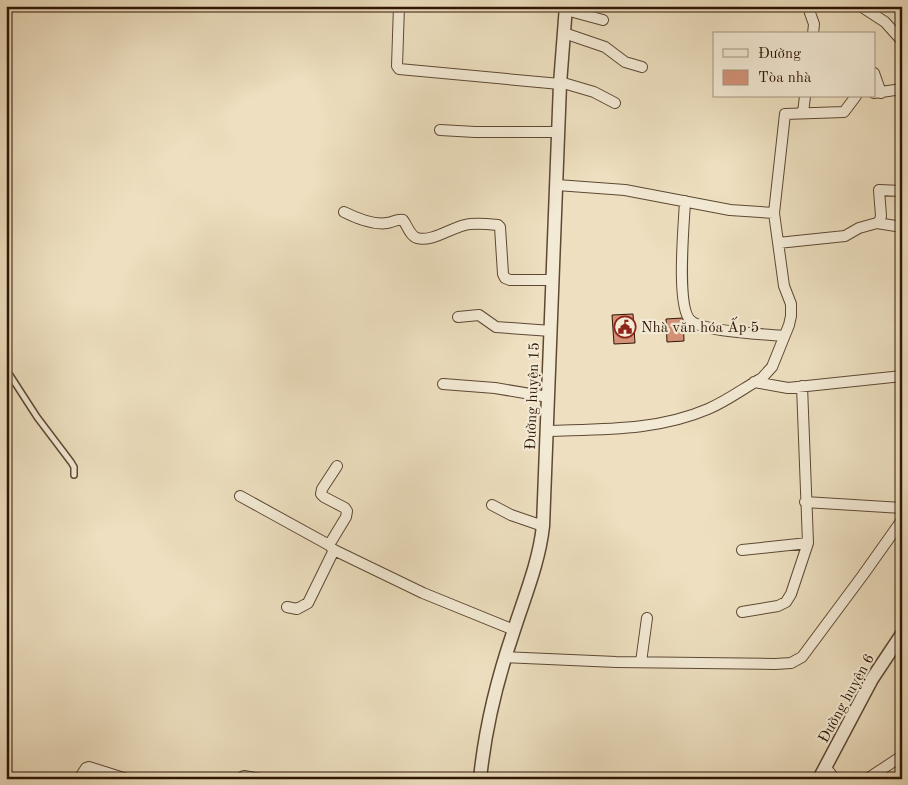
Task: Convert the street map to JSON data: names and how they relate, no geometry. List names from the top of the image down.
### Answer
{
  "streets": {
    "street": ["Đường huyện 15", "Đường huyện 6"]
  },
  "places": {
    "public building": ["Nhà văn hóa Ấp 5"]
  },
  "legend": ["Đường", "Tòa nhà"]
}
